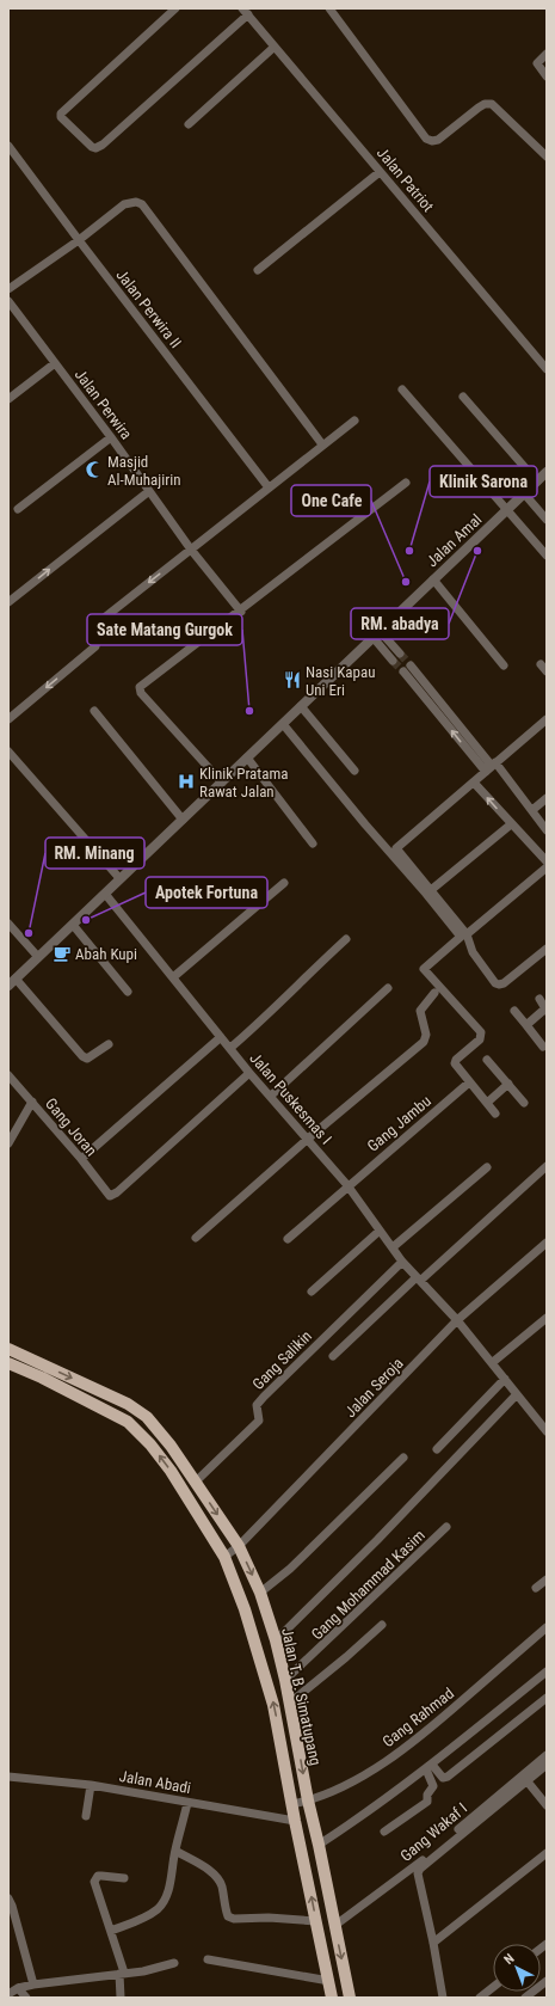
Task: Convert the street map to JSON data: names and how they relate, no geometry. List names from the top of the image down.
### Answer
{
  "streets": {
    "main road": ["Jalan T. B. Simatupang"],
    "street": [
      "Jalan Patriot",
      "Jalan Perwira II",
      "Jalan Perwira",
      "Jalan Amal",
      "Jalan Puskesmas I",
      "Gang Jambu",
      "Gang Joran",
      "Gang Salikin",
      "Jalan Seroja",
      "Gang Mohammad Kasim",
      "Gang Rahmad",
      "Jalan Abadi",
      "Gang Wakaf I"
    ]
  },
  "crossings": [
    ["Jalan Amal", "Jalan Puskesmas I"],
    ["Jalan Puskesmas I", "Gang Jambu"],
    ["Jalan Puskesmas I", "Gang Joran"],
    ["Jalan Puskesmas I", "Gang Salikin"],
    ["Jalan Puskesmas I", "Jalan Seroja"],
    ["Gang Salikin", "Jalan T. B. Simatupang"],
    ["Jalan Seroja", "Jalan T. B. Simatupang"],
    ["Gang Mohammad Kasim", "Jalan T. B. Simatupang"],
    ["Jalan T. B. Simatupang", "Gang Rahmad"],
    ["Jalan T. B. Simatupang", "Jalan Abadi"],
    ["Jalan T. B. Simatupang", "Gang Wakaf I"]
  ],
  "places": {
    "mosque": ["Masjid Al-Muhajirin"],
    "other": [
      "Klinik Sarona",
      "RM. abadya",
      "One Cafe",
      "Sate Matang Gurgok",
      "Apotek Fortuna",
      "RM. Minang"
    ],
    "restaurant": ["Nasi Kapau Uni Eri"],
    "hospital": ["Klinik Pratama Rawat Jalan"],
    "cafe": ["Abah Kupi"]
  },
  "north": "top left"
}
